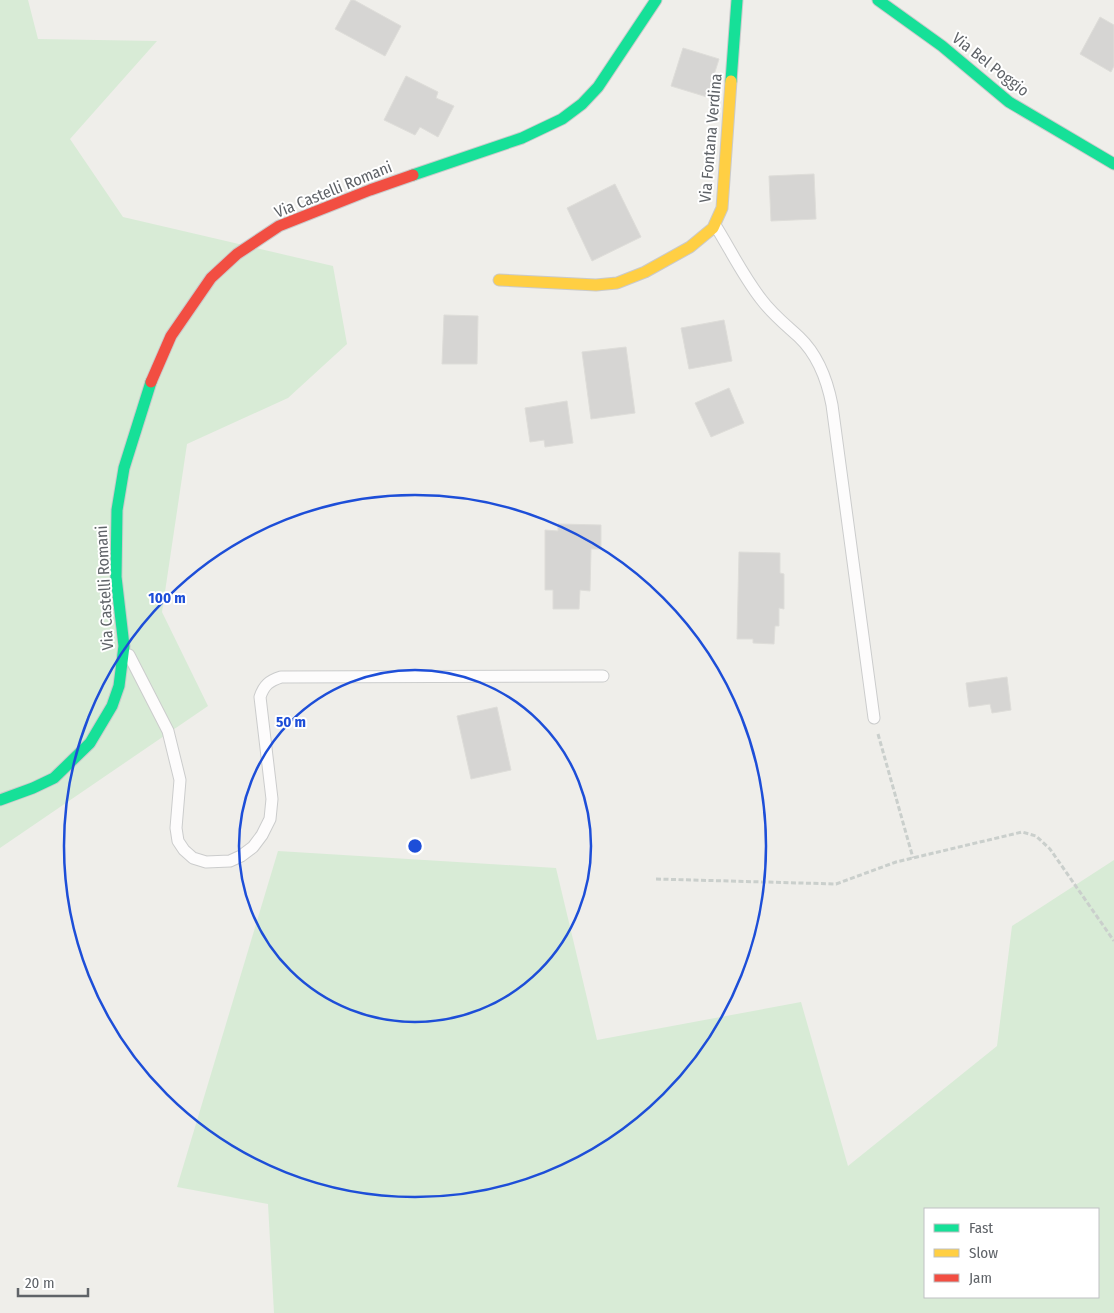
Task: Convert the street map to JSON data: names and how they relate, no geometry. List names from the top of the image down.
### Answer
{
  "streets": {
    "street": ["Via Bel Poggio", "Via Fontana Verdina", "Via Castelli Romani"]
  },
  "legend": ["Fast", "Slow", "Jam"],
  "scale_bar": "20 m",
  "rings": ["100 m", "50 m"]
}
